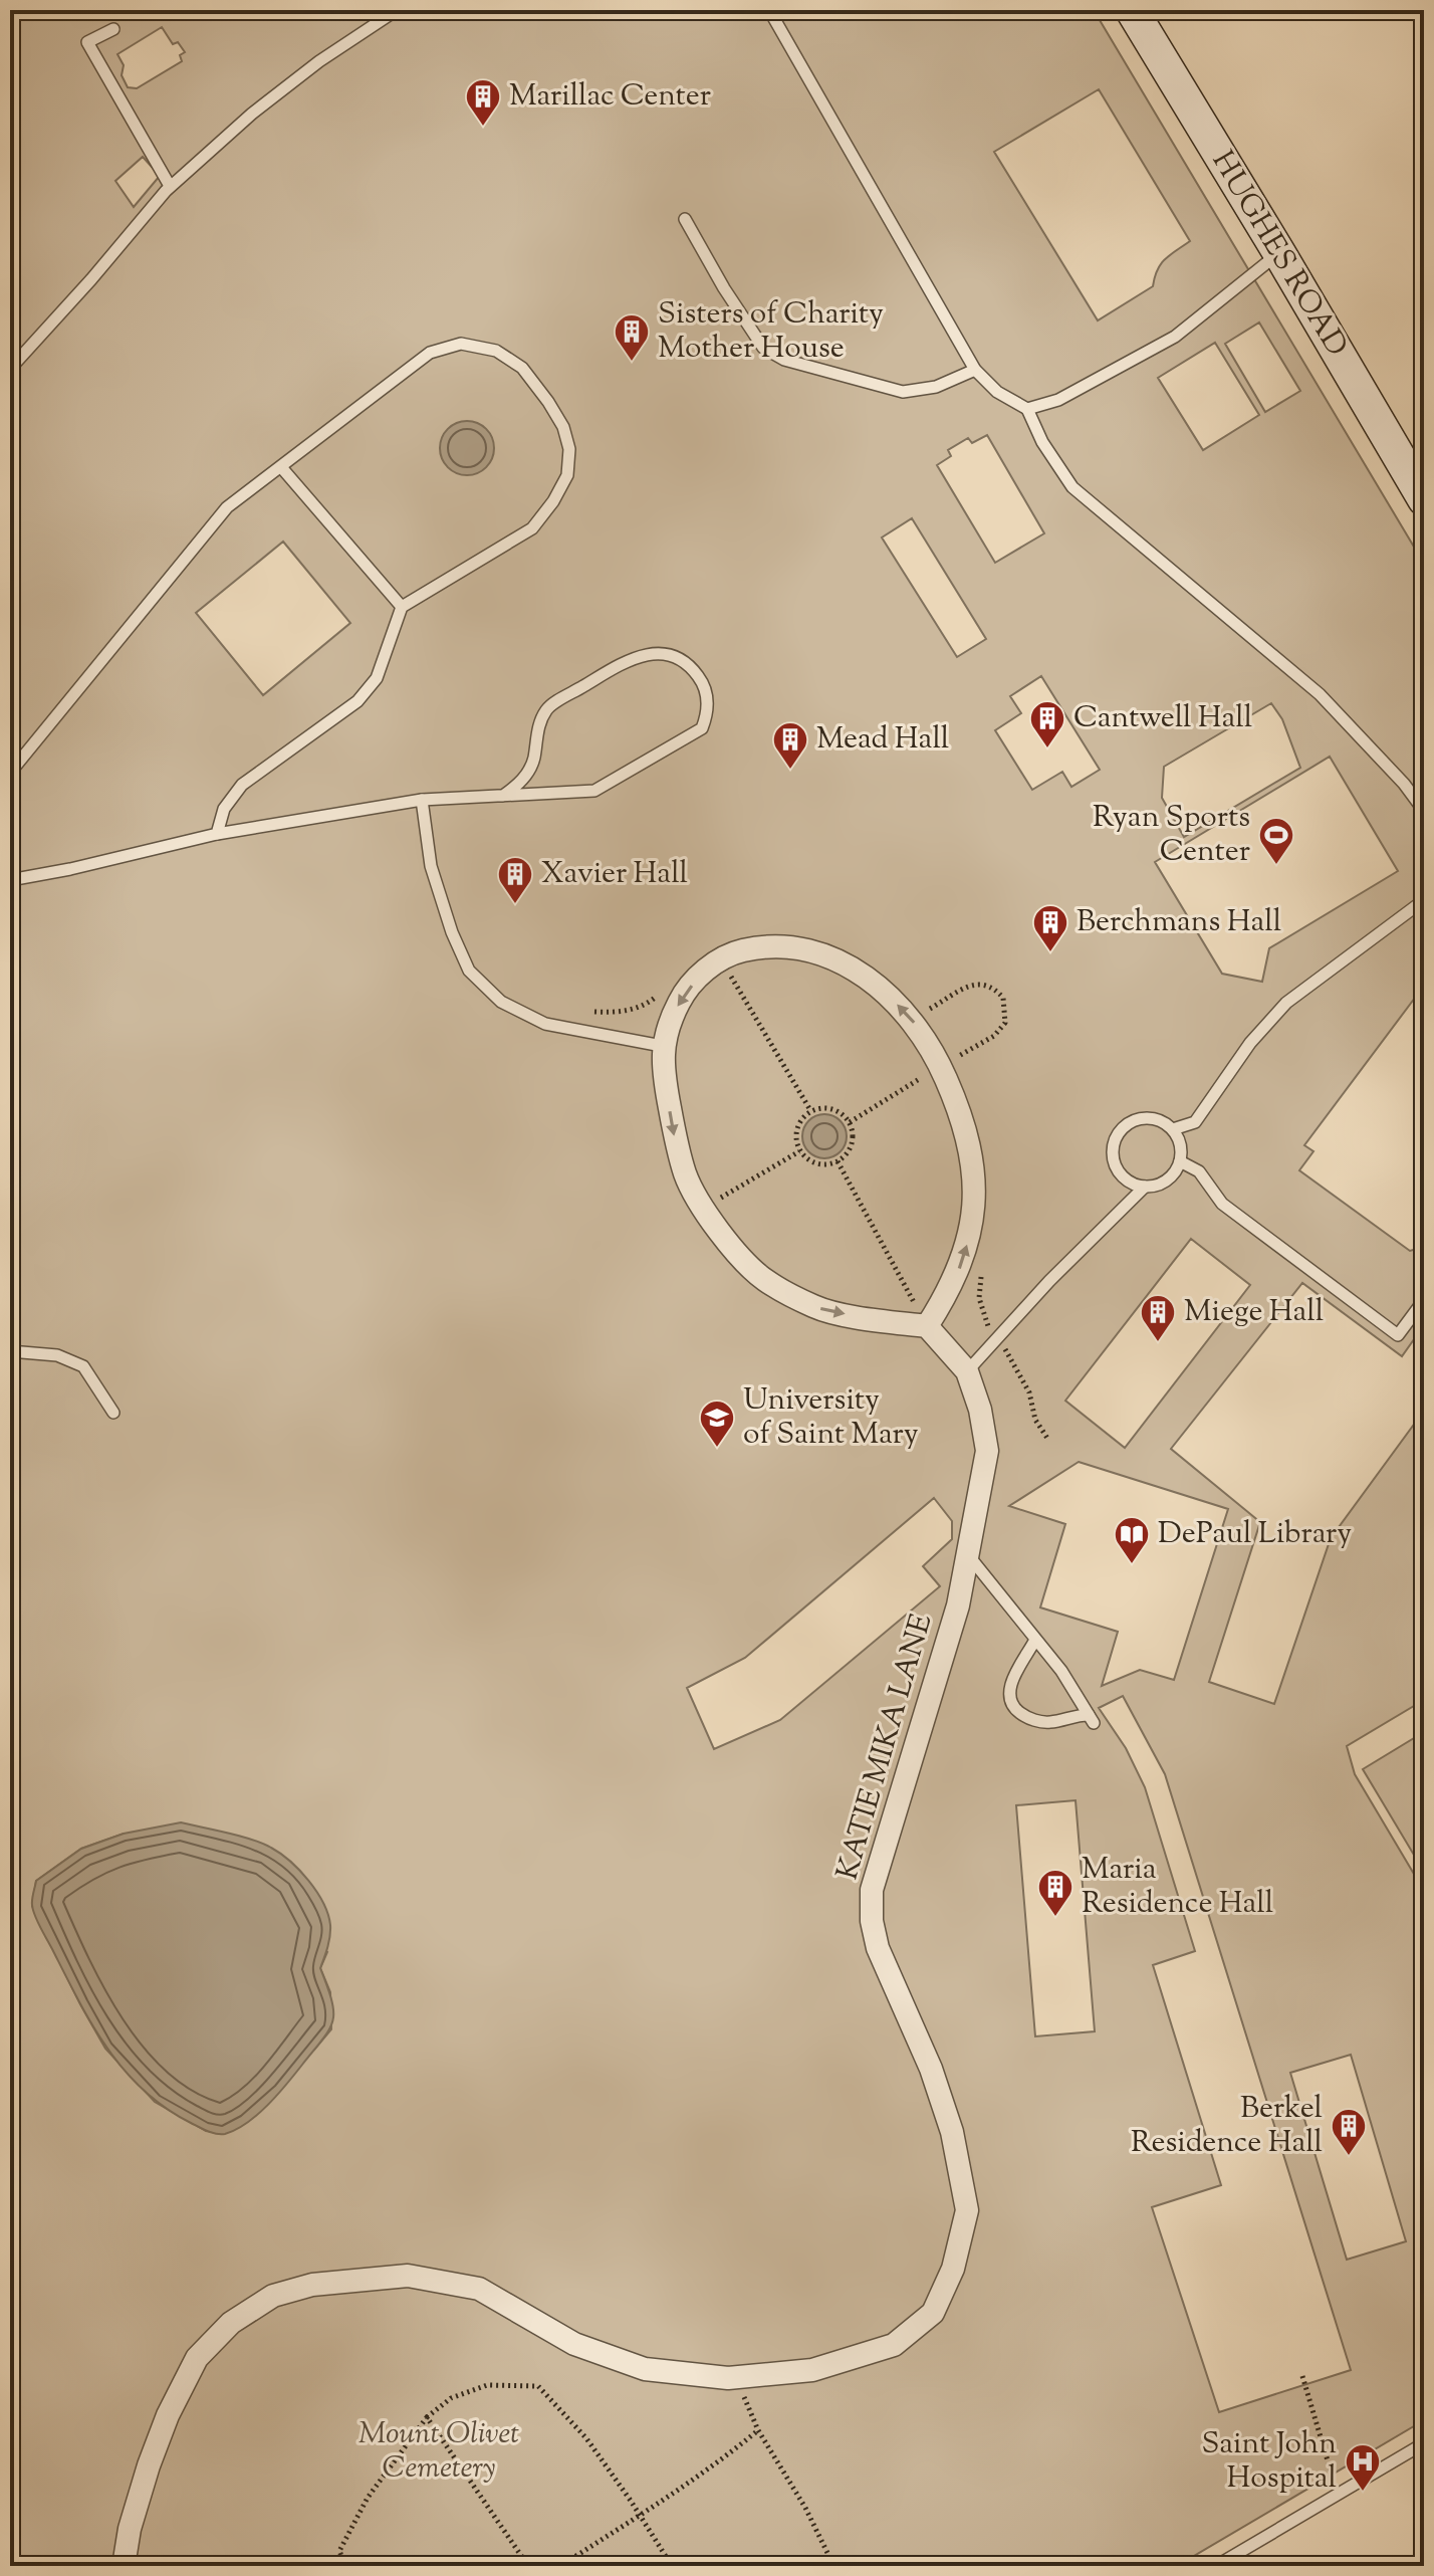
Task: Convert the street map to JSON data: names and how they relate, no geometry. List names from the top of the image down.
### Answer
{
  "streets": {
    "street": ["HUGHES ROAD", "KATIE MIKA LANE"]
  },
  "parks": ["Mount Olivet Cemetery"],
  "places": {
    "building": [
      "Marillac Center",
      "Sisters of Charity Mother House",
      "Cantwell Hall",
      "Mead Hall",
      "Xavier Hall",
      "Berchmans Hall",
      "Miege Hall",
      "Maria Residence Hall",
      "Berkel Residence Hall"
    ],
    "sports": ["Ryan Sports Center"],
    "school or university": ["University of Saint Mary"],
    "library": ["DePaul Library"],
    "hospital": ["Saint John Hospital"]
  }
}
